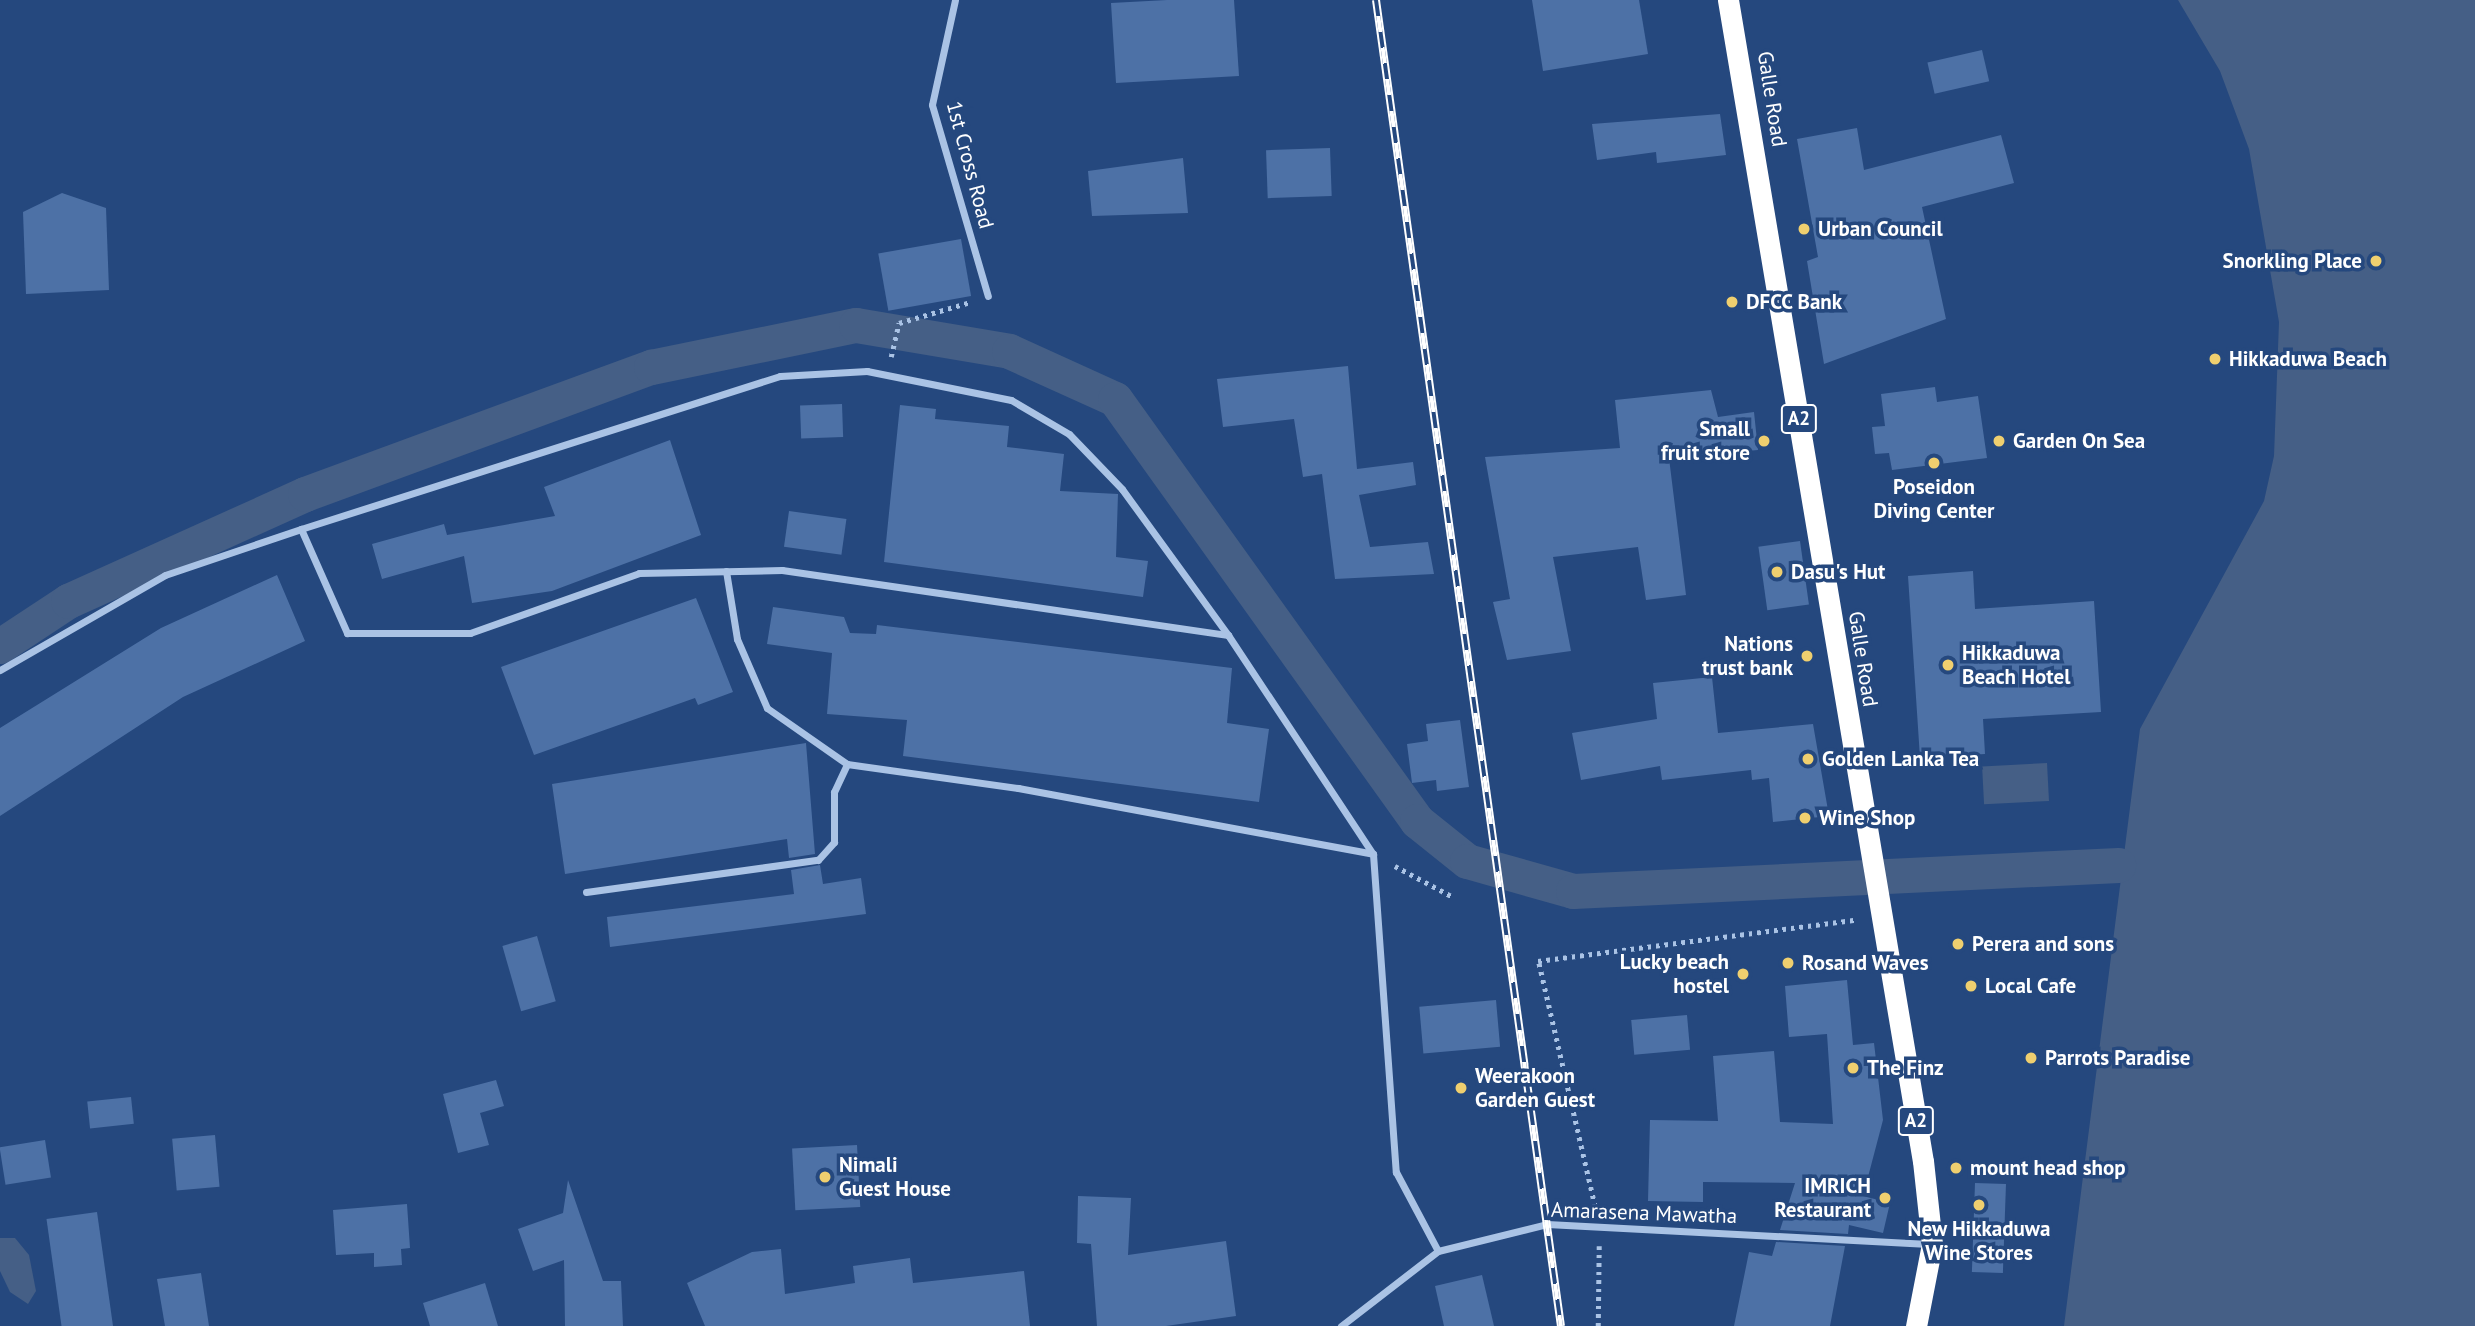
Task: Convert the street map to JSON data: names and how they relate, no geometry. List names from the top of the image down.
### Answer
{
  "streets": {
    "highway": ["Galle Road", "A2"],
    "street": ["1st Cross Road", "Amarasena Mawatha"]
  },
  "crossings": [
    ["Galle Road", "Amarasena Mawatha"]
  ],
  "places": [
    "Urban Council",
    "Snorkling Place",
    "DFCC Bank",
    "Hikkaduwa Beach",
    "Small fruit store",
    "Garden On Sea",
    "Poseidon Diving Center",
    "Dasu's Hut",
    "Nations trust bank",
    "Hikkaduwa Beach Hotel",
    "Golden Lanka Tea",
    "Wine Shop",
    "Perera and sons",
    "Rosand Waves",
    "Lucky beach hostel",
    "Local Cafe",
    "Parrots Paradise",
    "The Finz",
    "Weerakoon Garden Guest",
    "mount head shop",
    "Nimali Guest House",
    "IMRICH Restaurant",
    "New Hikkaduwa Wine Stores"
  ]
}
